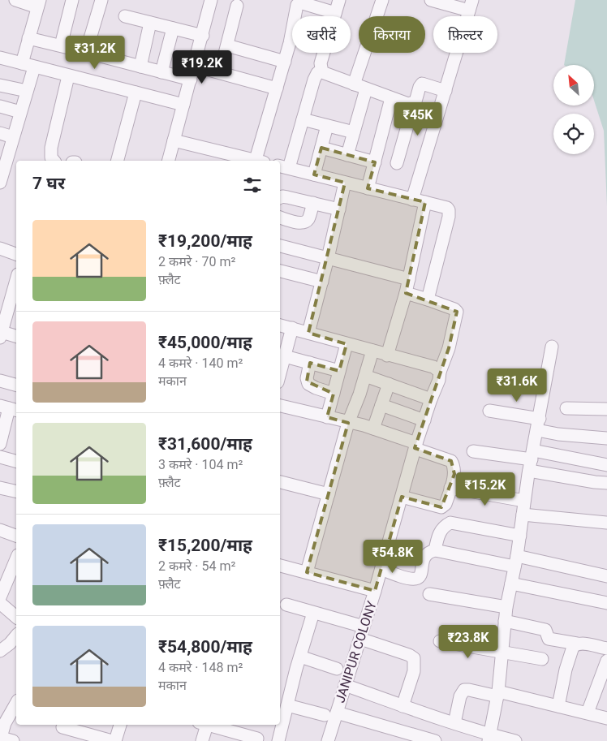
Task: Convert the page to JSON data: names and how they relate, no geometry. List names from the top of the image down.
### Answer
{
  "streets": {
    "street": ["JANIPUR COLONY"]
  },
  "north": "top left",
  "page": {
    "chip": ["खरीदें", "किराया", "फ़िल्टर"],
    "price": [
      "₹31.2K",
      "₹19.2K",
      "₹45K",
      "₹31.6K",
      "₹15.2K",
      "₹54.8K",
      "₹23.8K"
    ],
    "heading": "7 घर",
    "list": [
      {
        "name": "₹19,200/माह",
        "note": "2 कमरे · 70 m² · फ़्लैट"
      },
      {
        "name": "₹45,000/माह",
        "note": "4 कमरे · 140 m² · मकान"
      },
      {
        "name": "₹31,600/माह",
        "note": "3 कमरे · 104 m² · फ़्लैट"
      },
      {
        "name": "₹15,200/माह",
        "note": "2 कमरे · 54 m² · फ़्लैट"
      },
      {
        "name": "₹54,800/माह",
        "note": "4 कमरे · 148 m² · मकान"
      }
    ]
  }
}
